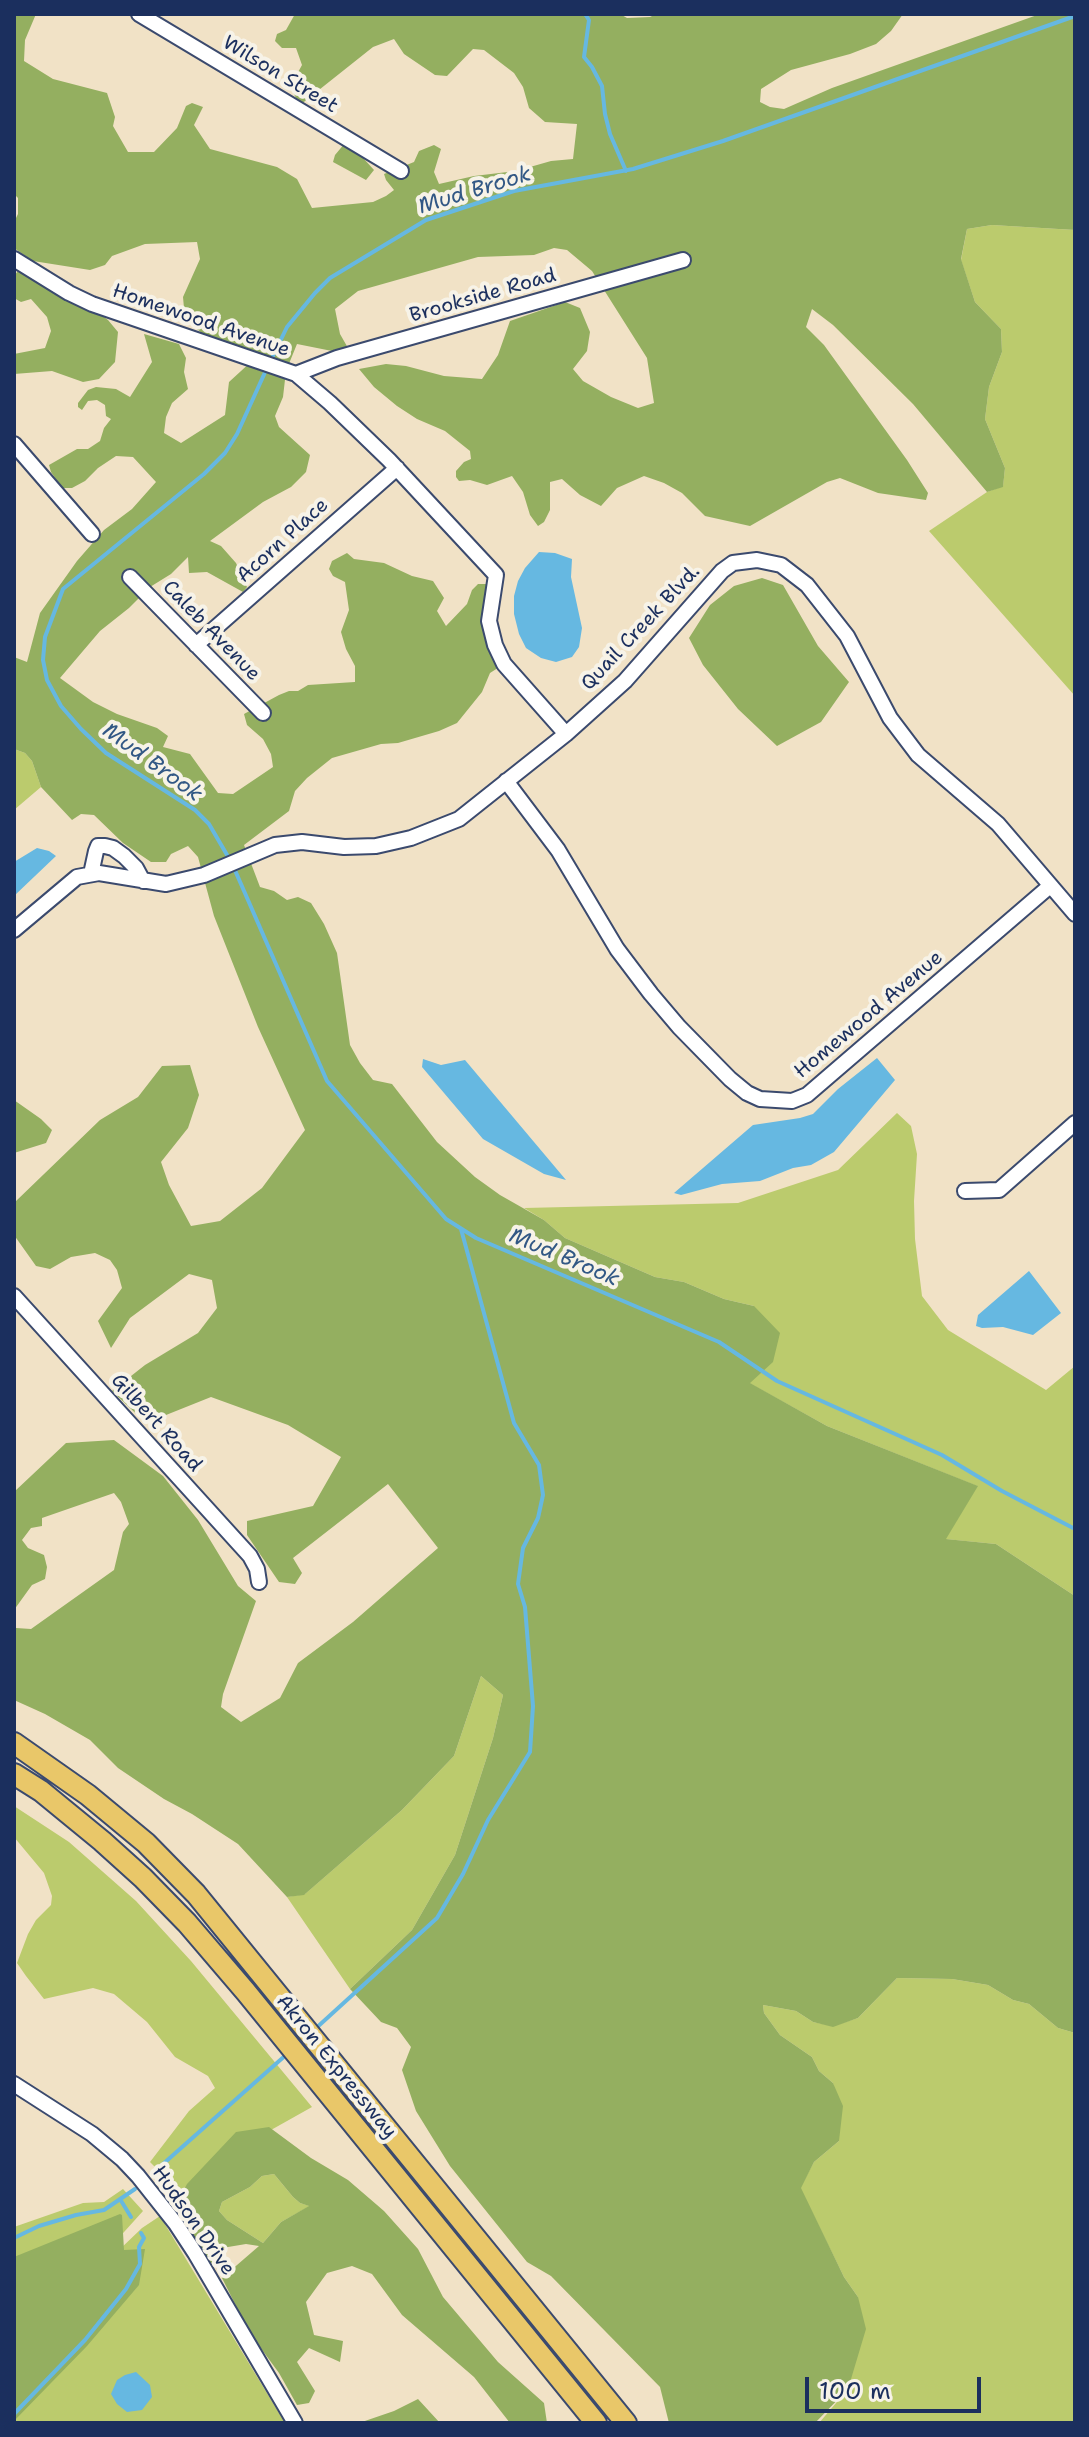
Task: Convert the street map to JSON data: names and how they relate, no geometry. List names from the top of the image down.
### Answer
{
  "streets": {
    "highway": ["Akron Expressway"],
    "street": [
      "Wilson Street",
      "Brookside Road",
      "Homewood Avenue",
      "Acorn Place",
      "Quail Creek Blvd.",
      "Caleb Avenue",
      "Gilbert Road",
      "Hudson Drive"
    ]
  },
  "crossings": [
    ["Brookside Road", "Homewood Avenue"],
    ["Homewood Avenue", "Acorn Place"],
    ["Homewood Avenue", "Quail Creek Blvd."],
    ["Acorn Place", "Caleb Avenue"]
  ],
  "water": ["Mud Brook"],
  "scale_bar": "100 m"
}
